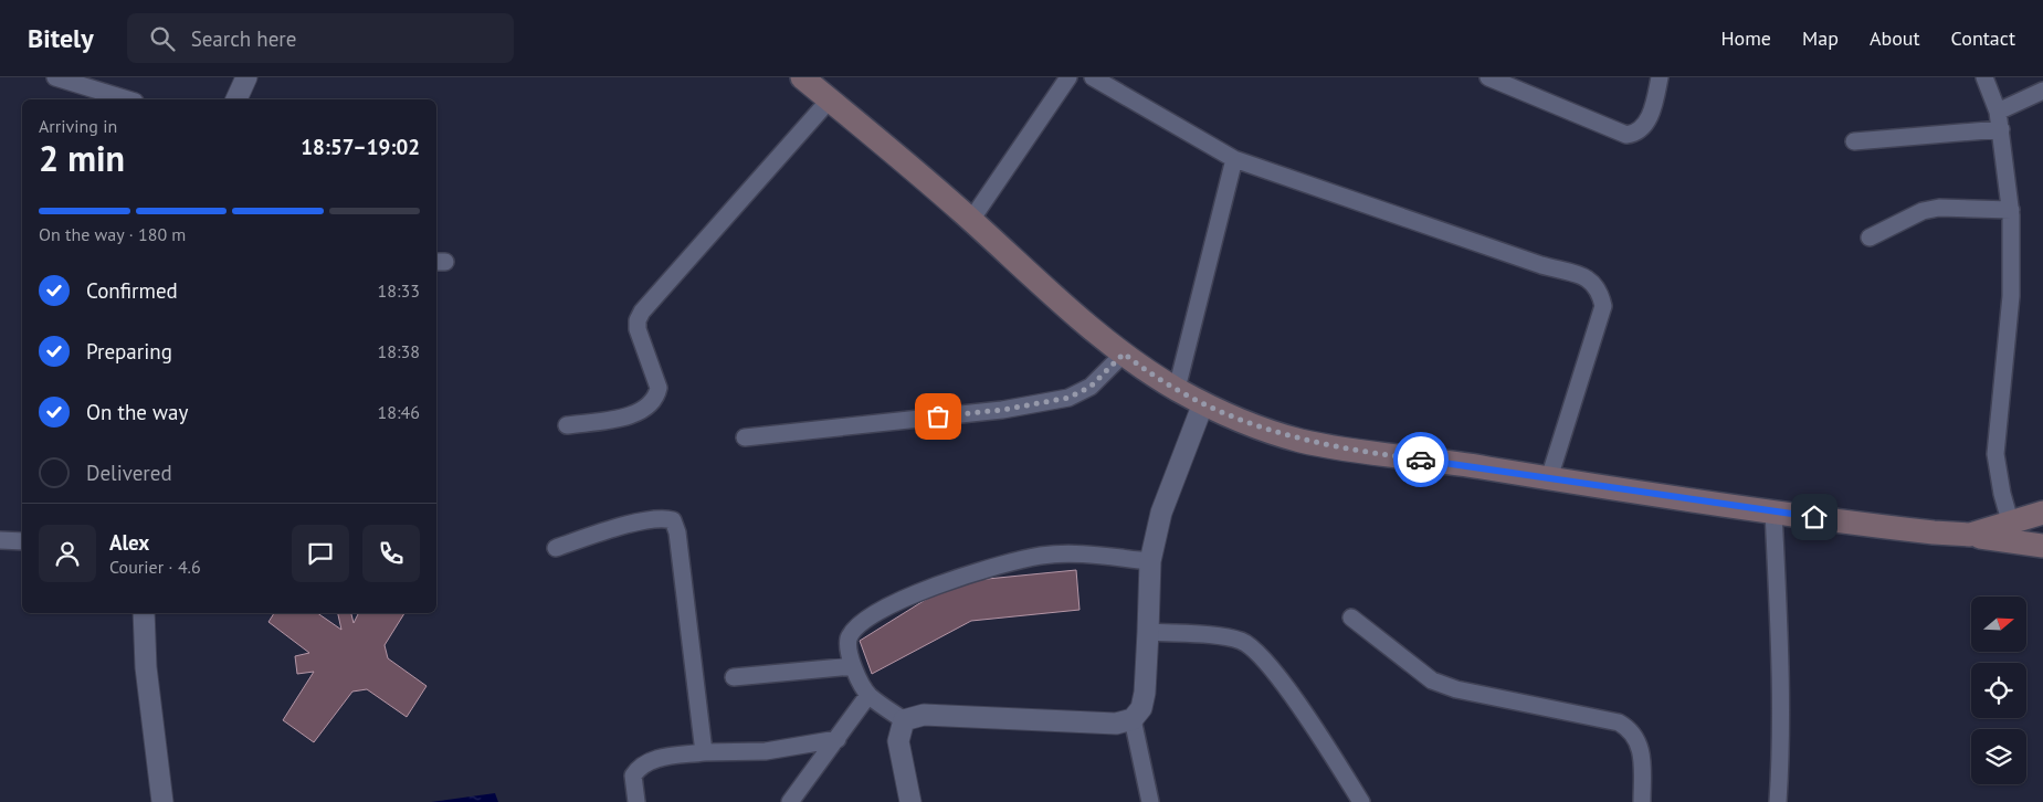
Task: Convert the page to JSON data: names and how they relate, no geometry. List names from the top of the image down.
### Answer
{
  "north": "right",
  "page": {
    "header": "Bitely",
    "search": "Search here",
    "nav": [
      "Home",
      "Map",
      "About",
      "Contact"
    ],
    "heading": ["2 min", "Arriving in", "18:57–19:02"],
    "panel": ["Alex", "Courier · 4.6"],
    "bar": "On the way · 180 m",
    "list": [
      ["Confirmed", "18:33"],
      ["Preparing", "18:38"],
      ["On the way", "18:46"],
      "Delivered"
    ]
  }
}
